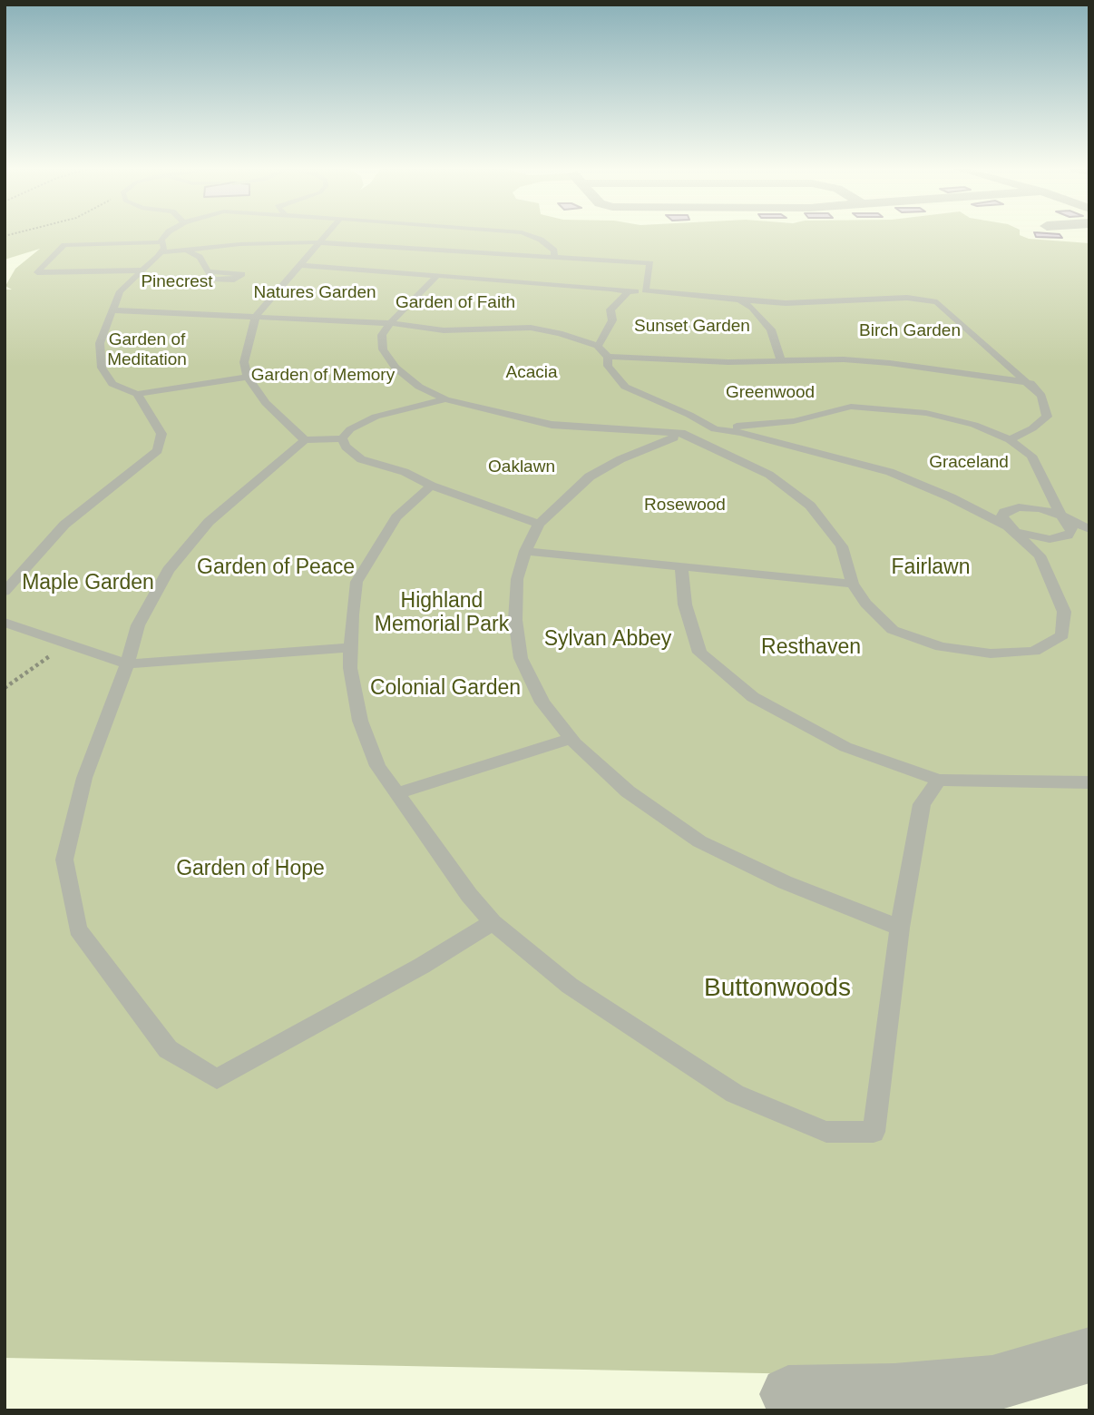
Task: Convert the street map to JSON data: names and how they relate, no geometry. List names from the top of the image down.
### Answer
{
  "parks": [
    "Pinecrest",
    "Natures Garden",
    "Garden of Faith",
    "Sunset Garden",
    "Birch Garden",
    "Garden of Meditation",
    "Acacia",
    "Garden of Memory",
    "Greenwood",
    "Graceland",
    "Oaklawn",
    "Rosewood",
    "Garden of Peace",
    "Fairlawn",
    "Maple Garden",
    "Highland Memorial Park",
    "Sylvan Abbey",
    "Resthaven",
    "Colonial Garden",
    "Garden of Hope",
    "Buttonwoods"
  ]
}
